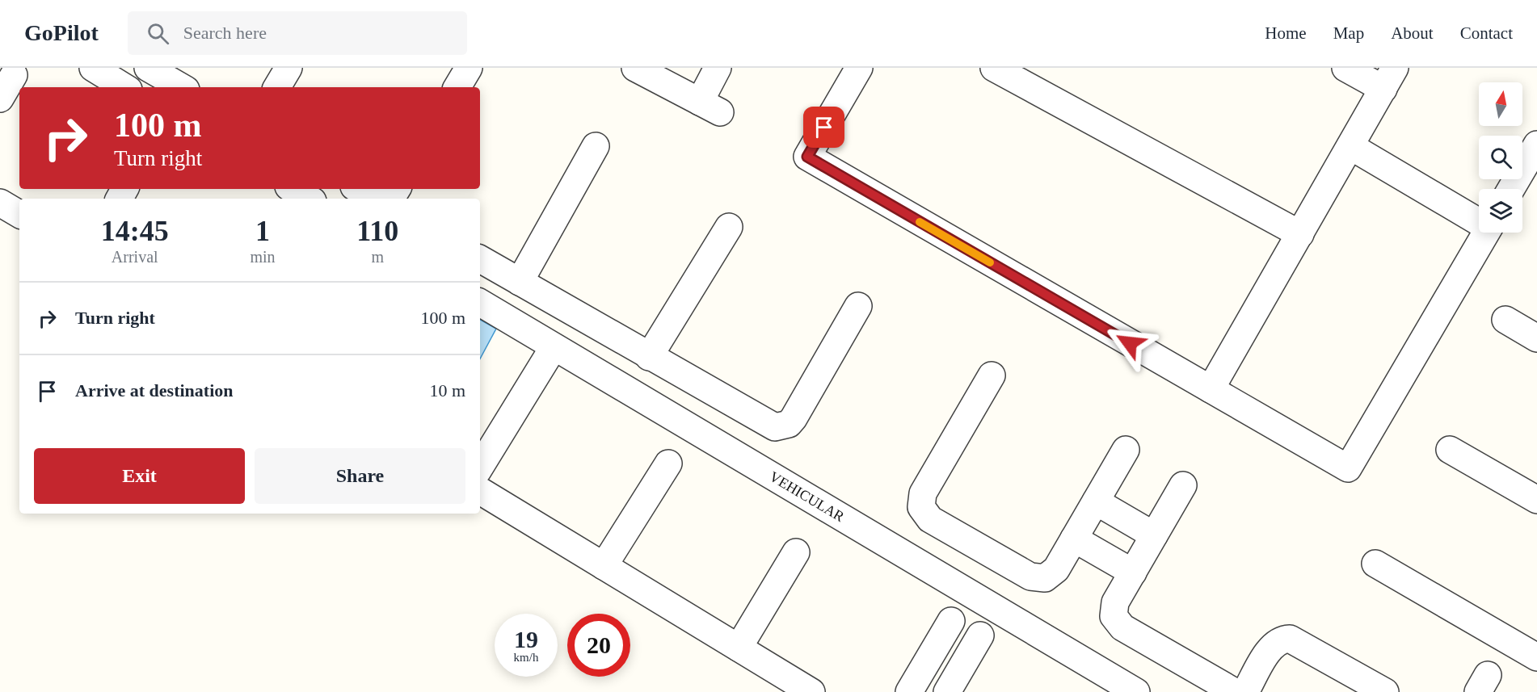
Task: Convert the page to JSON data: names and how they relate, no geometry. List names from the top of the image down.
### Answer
{
  "streets": {
    "street": ["VEHICULAR"]
  },
  "north": "top",
  "page": {
    "header": "GoPilot",
    "search": "Search here",
    "nav": [
      "Home",
      "Map",
      "About",
      "Contact"
    ],
    "turn": ["100 m", "Turn right"],
    "eta": [
      "14:45",
      "Arrival",
      "1",
      "min",
      "110",
      "m"
    ],
    "list": [
      {
        "name": "Turn right",
        "value": "100 m"
      },
      {
        "name": "Arrive at destination",
        "value": "10 m"
      }
    ],
    "buttons": ["Exit", "Share"],
    "speed": "19 km/h",
    "limit": "20"
  }
}
